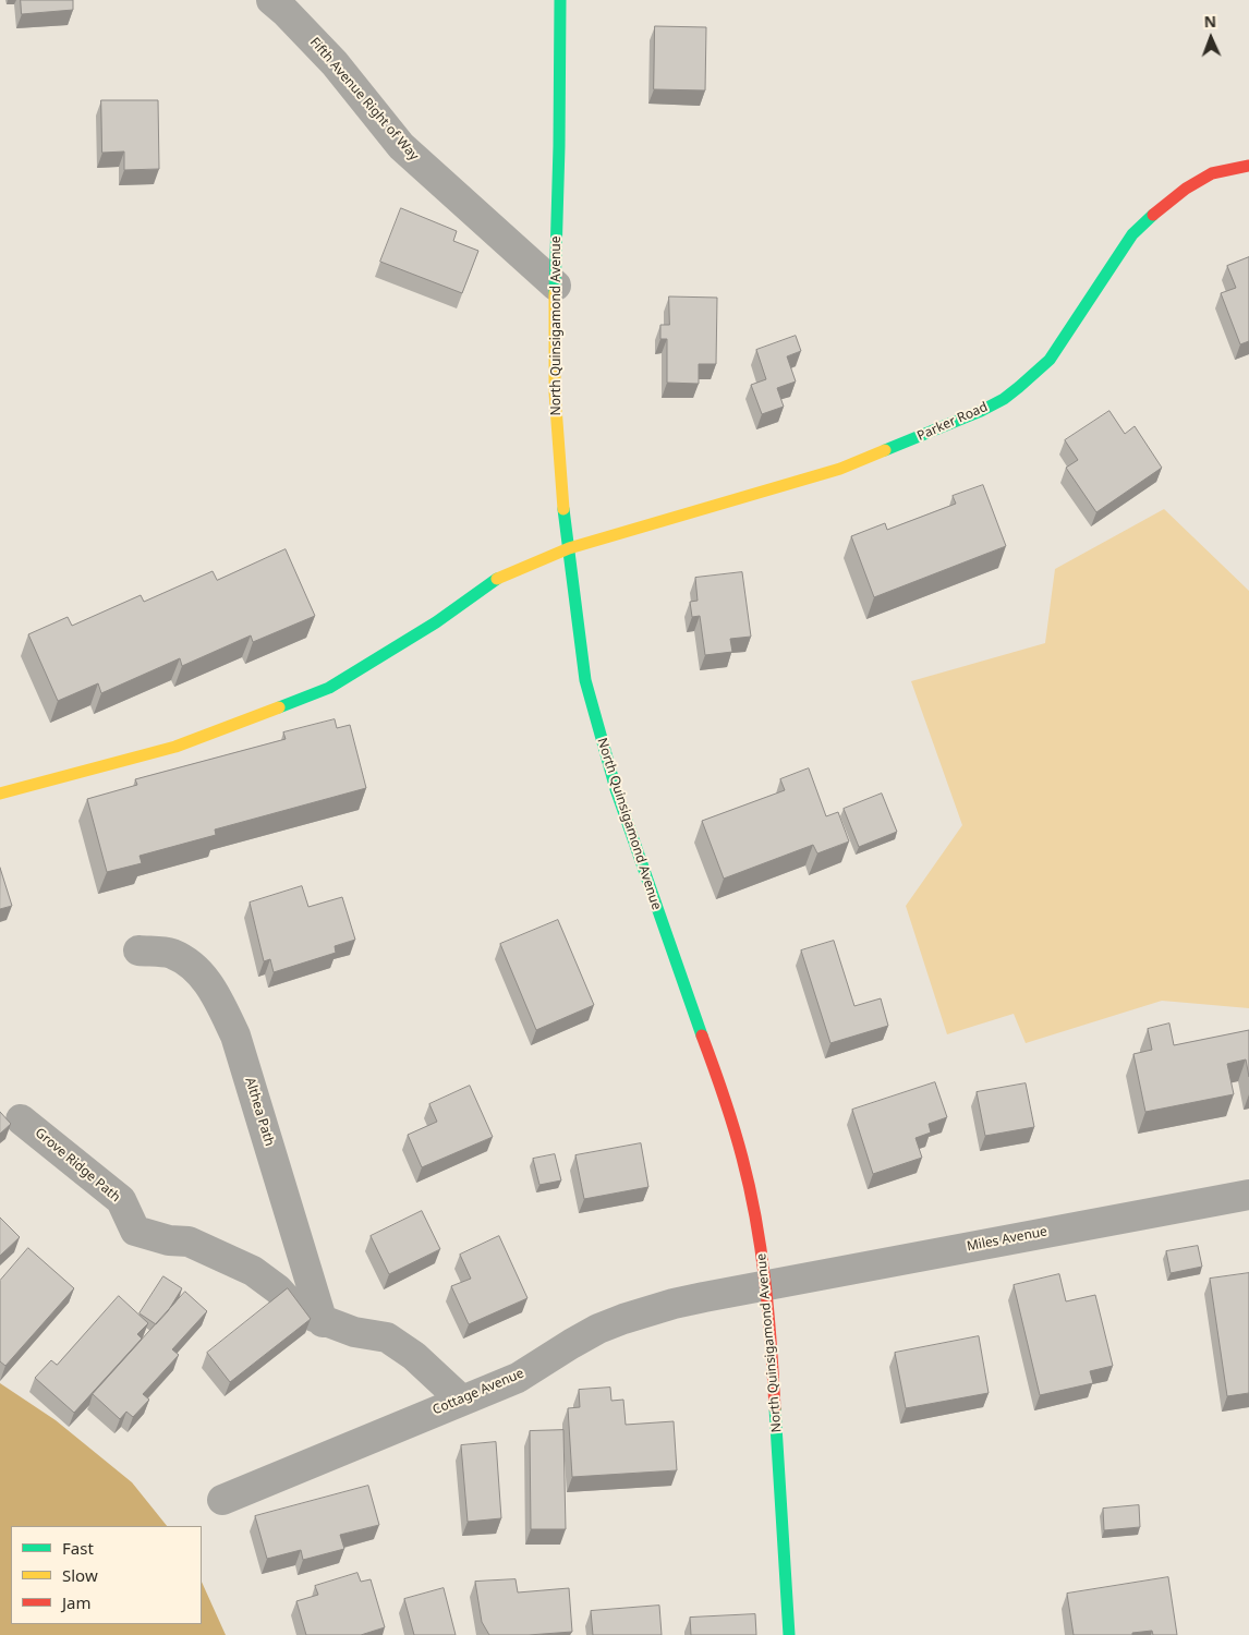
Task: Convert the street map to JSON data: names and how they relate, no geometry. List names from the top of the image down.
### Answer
{
  "streets": {
    "main road": ["North Quinsigamond Avenue", "Parker Road"],
    "street": [
      "Fifth Avenue Right of Way",
      "Althea Path",
      "Grove Ridge Path",
      "Miles Avenue",
      "Cottage Avenue"
    ]
  },
  "crossings": [
    ["Fifth Avenue Right of Way", "North Quinsigamond Avenue"],
    ["North Quinsigamond Avenue", "Parker Road"],
    ["North Quinsigamond Avenue", "Miles Avenue"],
    ["North Quinsigamond Avenue", "Cottage Avenue"],
    ["Althea Path", "Grove Ridge Path"],
    ["Grove Ridge Path", "Cottage Avenue"],
    ["Miles Avenue", "Cottage Avenue"]
  ],
  "legend": ["Fast", "Slow", "Jam"],
  "north": "top"
}
